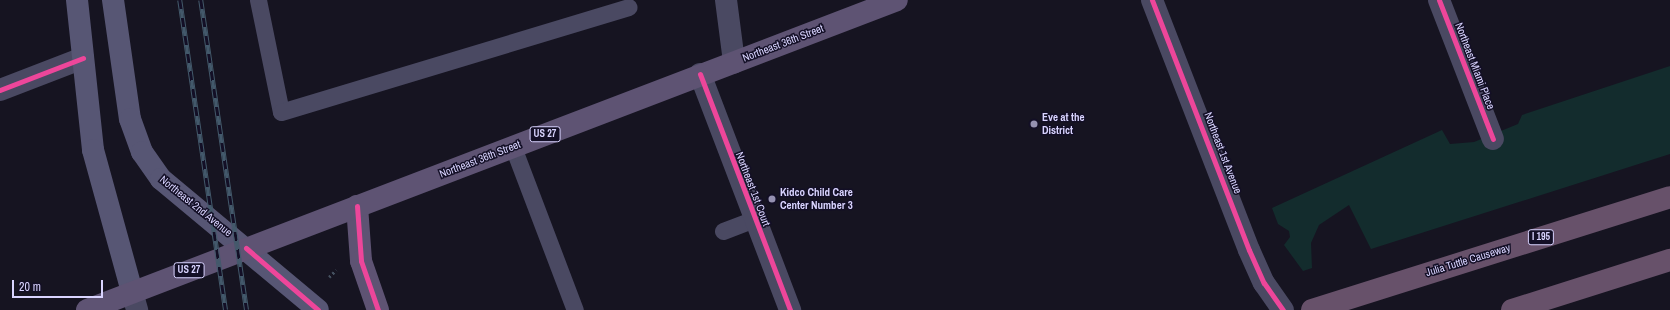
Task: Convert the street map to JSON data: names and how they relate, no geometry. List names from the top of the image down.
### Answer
{
  "streets": {
    "highway": ["I 195", "Julia Tuttle Causeway"],
    "main road": ["Northeast 36th Street", "US 27", "Northeast 2nd Avenue"],
    "street": ["Northeast Miami Place", "Northeast 1st Avenue", "Northeast 1st Court"]
  },
  "crossings": [
    ["Northeast 36th Street", "Northeast 1st Court"],
    ["Northeast 36th Street", "Northeast 2nd Avenue"]
  ],
  "places": ["Eve at the District", "Kidco Child Care Center Number 3"],
  "scale_bar": "20 m"
}
